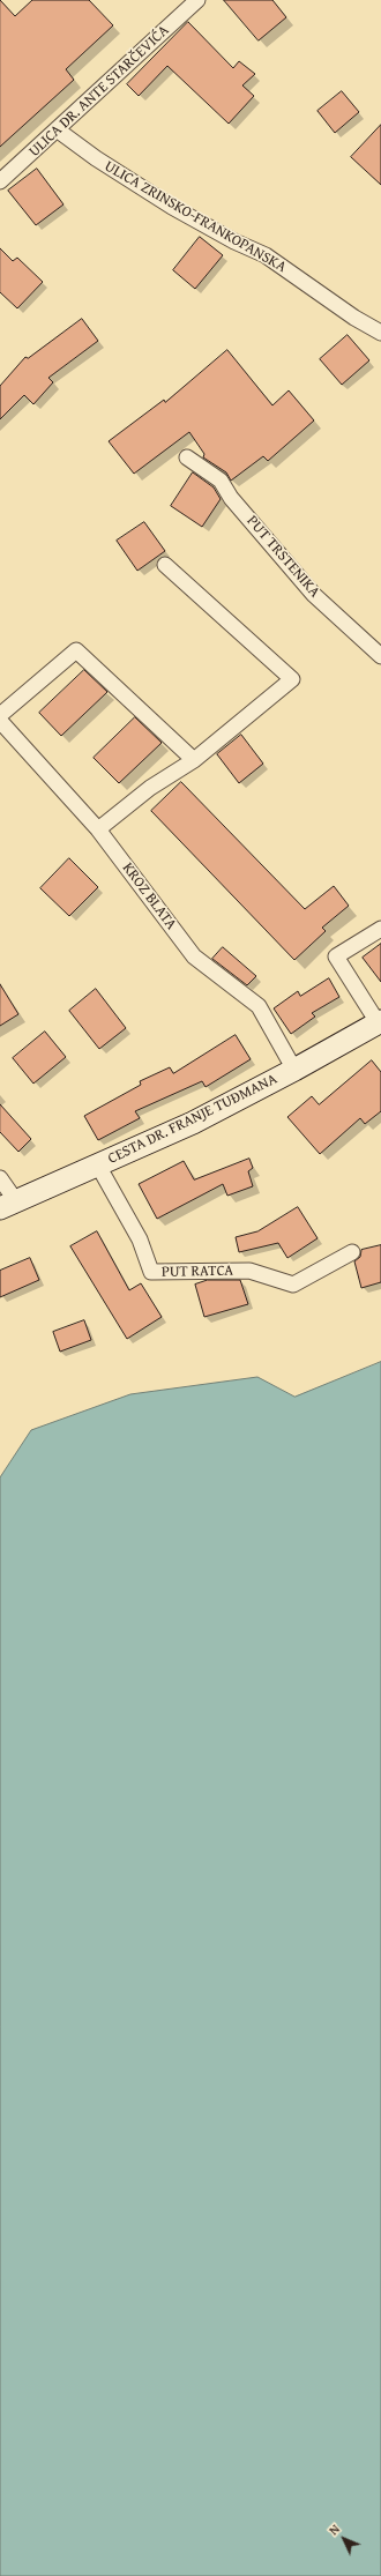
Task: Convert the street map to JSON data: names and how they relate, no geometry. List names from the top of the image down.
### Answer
{
  "streets": {
    "main road": ["CESTA DR. FRANJE TUĐMANA"],
    "street": [
      "ULICA DR. ANTE STARČEVIĆA",
      "ULICA ZRINSKO-FRANKOPANSKA",
      "PUT TRSTENIKA",
      "KROZ BLATA",
      "PUT RATCA"
    ]
  },
  "crossings": [
    ["ULICA DR. ANTE STARČEVIĆA", "ULICA ZRINSKO-FRANKOPANSKA"],
    ["KROZ BLATA", "CESTA DR. FRANJE TUĐMANA"],
    ["CESTA DR. FRANJE TUĐMANA", "PUT RATCA"]
  ],
  "north": "top left"
}
